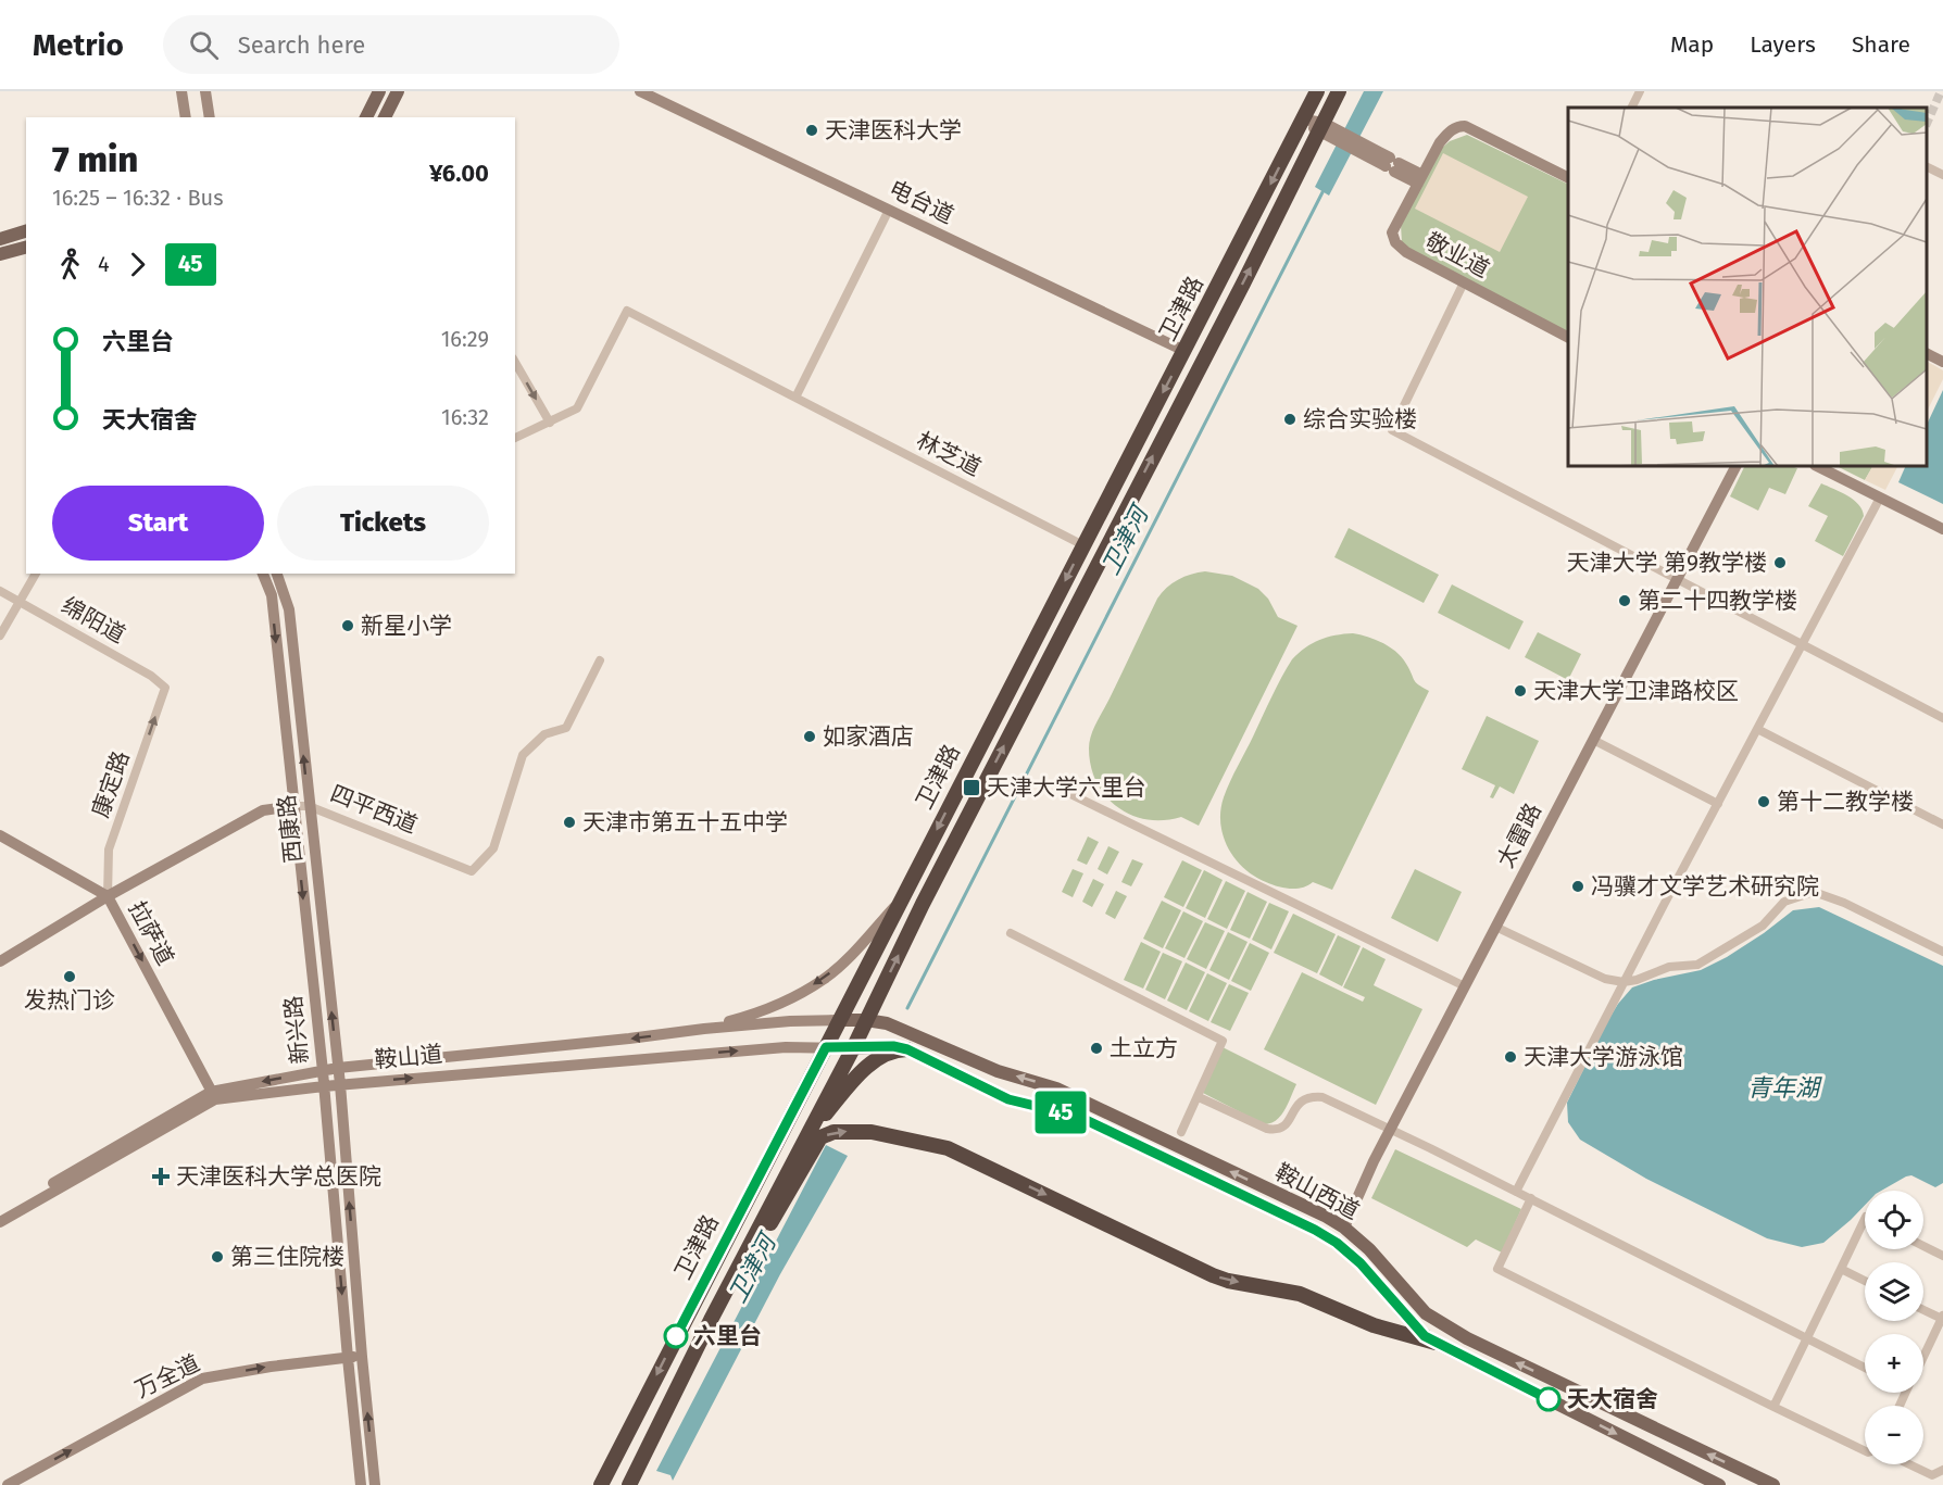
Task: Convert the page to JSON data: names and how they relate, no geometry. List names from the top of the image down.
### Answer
{
  "streets": {
    "highway": ["卫津路"],
    "main road": [
      "电台道",
      "敬业道",
      "四平西道",
      "西康路",
      "太雷路",
      "拉萨道",
      "新兴路",
      "鞍山道",
      "鞍山西道",
      "万全道"
    ],
    "street": ["林芝道", "绵阳道", "康定路"]
  },
  "crossings": [
    ["电台道", "卫津路"],
    ["卫津路", "林芝道"],
    ["卫津路", "鞍山道"],
    ["卫津路", "鞍山西道"],
    ["绵阳道", "康定路"],
    ["康定路", "四平西道"],
    ["康定路", "拉萨道"],
    ["四平西道", "西康路"],
    ["四平西道", "拉萨道"],
    ["四平西道", "新兴路"],
    ["西康路", "鞍山道"],
    ["西康路", "万全道"],
    ["太雷路", "鞍山西道"],
    ["拉萨道", "鞍山道"],
    ["新兴路", "鞍山道"],
    ["新兴路", "万全道"],
    ["鞍山道", "鞍山西道"]
  ],
  "one_way": [
    "康定路",
    "西康路",
    "拉萨道",
    "新兴路",
    "万全道"
  ],
  "water": ["卫津河", "青年湖"],
  "places": {
    "other": [
      "天津医科大学",
      "综合实验楼",
      "天津大学 第9教学楼",
      "第二十四教学楼",
      "新星小学",
      "天津大学卫津路校区",
      "如家酒店",
      "第十二教学楼",
      "天津市第五十五中学",
      "冯骥才文学艺术研究院",
      "发热门诊",
      "土立方",
      "天津大学游泳馆",
      "第三住院楼",
      "六里台",
      "天大宿舍"
    ],
    "transit": ["天津大学六里台"],
    "health": ["天津医科大学总医院"]
  },
  "lines": ["bus line 45"],
  "page": {
    "header": "Metrio",
    "search": "Search here",
    "nav": ["Map", "Layers", "Share"],
    "on_map": "45",
    "heading": ["7 min", "16:25 – 16:32 · Bus", "¥6.00"],
    "legs": ["4", "45"],
    "list": [
      {
        "name": "六里台",
        "value": "16:29"
      },
      {
        "name": "天大宿舍",
        "value": "16:32"
      }
    ],
    "buttons": ["Start", "Tickets"],
    "map_buttons": ["+", "−"]
  }
}
